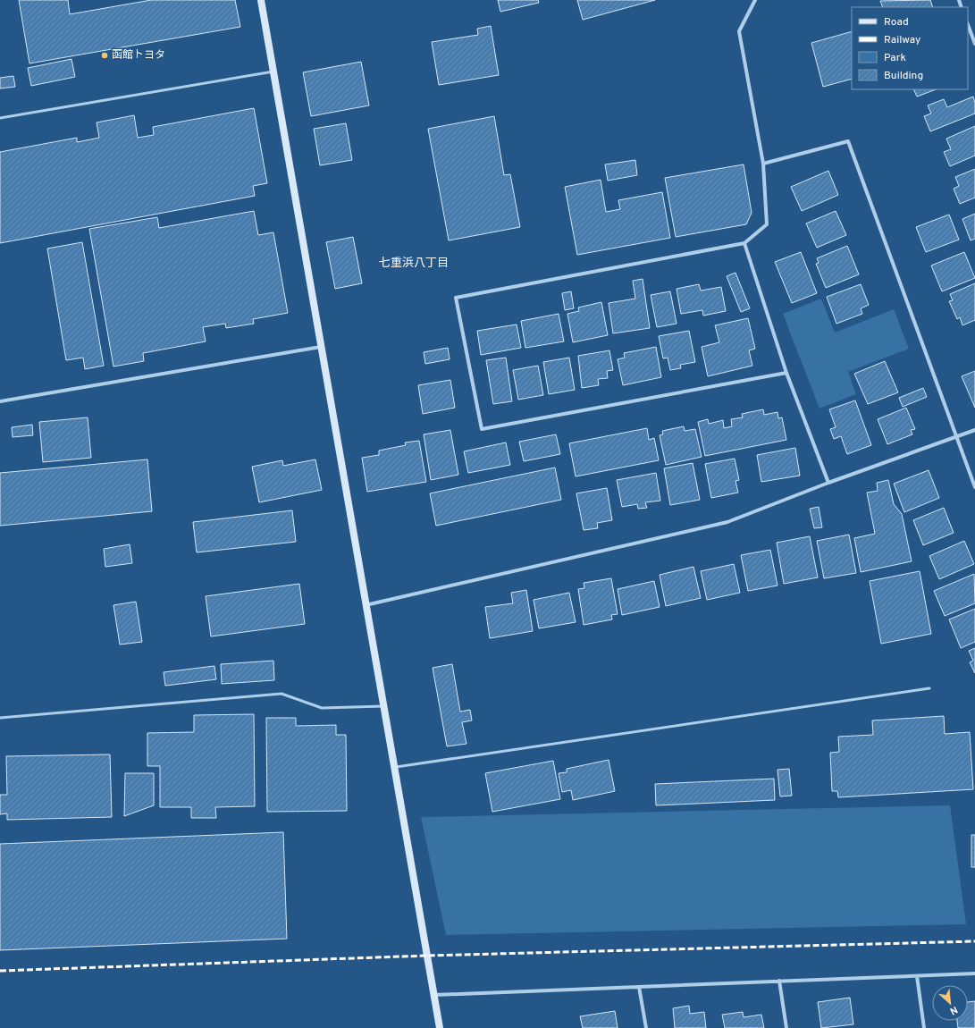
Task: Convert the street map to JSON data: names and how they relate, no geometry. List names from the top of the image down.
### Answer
{
  "districts": ["七重浜八丁目"],
  "places": ["函館トヨタ"],
  "legend": [
    "Road",
    "Railway",
    "Park",
    "Building"
  ],
  "north": "bottom right"
}
